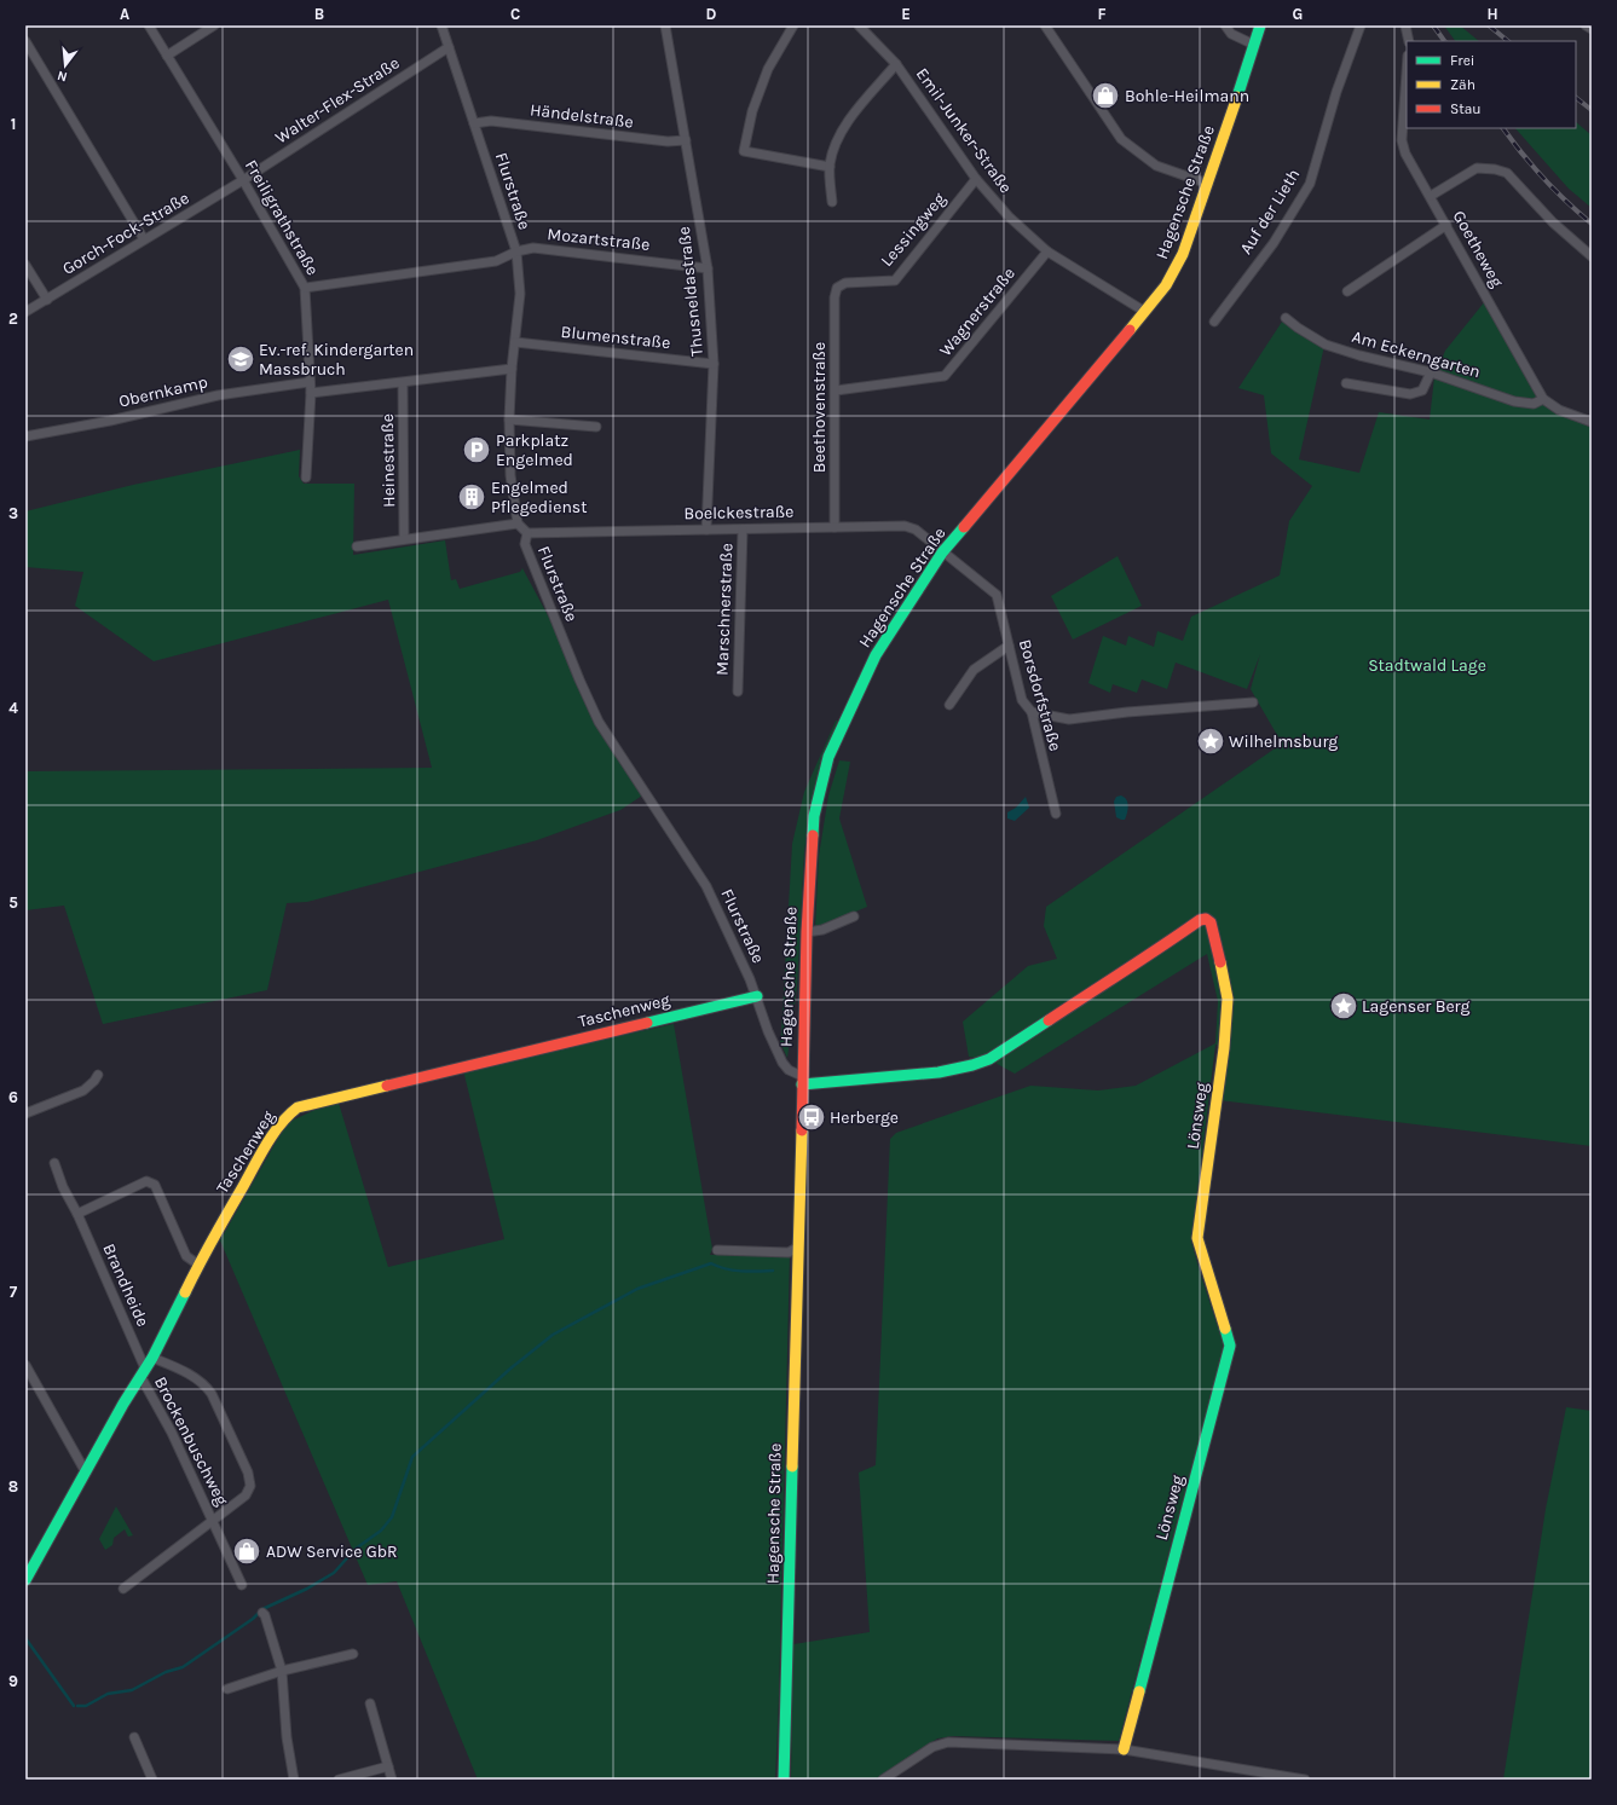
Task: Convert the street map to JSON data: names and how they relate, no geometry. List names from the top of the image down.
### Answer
{
  "streets": {
    "street": [
      "Walter-Flex-Straße",
      "Händelstraße",
      "Emil-Junker-Straße",
      "Flurstraße",
      "Hagensche Straße",
      "Auf der Lieth",
      "Freiligrathstraße",
      "Lessingweg",
      "Gorch-Fock-Straße",
      "Mozartstraße",
      "Goetheweg",
      "Thusneldastraße",
      "Wagnerstraße",
      "Blumenstraße",
      "Am Eckerngarten",
      "Obernkamp",
      "Beethovenstraße",
      "Heinestraße",
      "Boelckestraße",
      "Marschnerstraße",
      "Borsdorfstraße",
      "Taschenweg",
      "Lönsweg",
      "Brandheide",
      "Brockenbuschweg"
    ]
  },
  "crossings": [
    ["Walter-Flex-Straße", "Flurstraße"],
    ["Walter-Flex-Straße", "Freiligrathstraße"],
    ["Walter-Flex-Straße", "Gorch-Fock-Straße"],
    ["Händelstraße", "Flurstraße"],
    ["Händelstraße", "Thusneldastraße"],
    ["Emil-Junker-Straße", "Hagensche Straße"],
    ["Emil-Junker-Straße", "Lessingweg"],
    ["Emil-Junker-Straße", "Wagnerstraße"],
    ["Flurstraße", "Hagensche Straße"],
    ["Flurstraße", "Mozartstraße"],
    ["Flurstraße", "Blumenstraße"],
    ["Flurstraße", "Boelckestraße"],
    ["Flurstraße", "Taschenweg"],
    ["Flurstraße", "Lönsweg"],
    ["Hagensche Straße", "Boelckestraße"],
    ["Hagensche Straße", "Borsdorfstraße"],
    ["Hagensche Straße", "Lönsweg"],
    ["Freiligrathstraße", "Gorch-Fock-Straße"],
    ["Freiligrathstraße", "Mozartstraße"],
    ["Freiligrathstraße", "Obernkamp"],
    ["Lessingweg", "Beethovenstraße"],
    ["Mozartstraße", "Thusneldastraße"],
    ["Goetheweg", "Am Eckerngarten"],
    ["Thusneldastraße", "Blumenstraße"],
    ["Thusneldastraße", "Boelckestraße"],
    ["Wagnerstraße", "Beethovenstraße"],
    ["Beethovenstraße", "Boelckestraße"],
    ["Boelckestraße", "Marschnerstraße"],
    ["Boelckestraße", "Borsdorfstraße"],
    ["Taschenweg", "Brandheide"],
    ["Taschenweg", "Brockenbuschweg"],
    ["Brandheide", "Brockenbuschweg"]
  ],
  "parks": ["Stadtwald Lage"],
  "places": {
    "shop": ["Bohle-Heilmann", "ADW Service GbR"],
    "school or university": ["Ev.-ref. Kindergarten Massbruch"],
    "parking": ["Parkplatz Engelmed"],
    "building": ["Engelmed Pflegedienst"],
    "place": ["Wilhelmsburg", "Lagenser Berg"],
    "bus stop": ["Herberge"]
  },
  "legend": ["Frei", "Zäh", "Stau"],
  "north": "bottom",
  "grid": {
    "columns": [
      "A",
      "B",
      "C",
      "D",
      "E",
      "F",
      "G",
      "H"
    ],
    "rows": [
      "1",
      "2",
      "3",
      "4",
      "5",
      "6",
      "7",
      "8",
      "9"
    ]
  }
}
